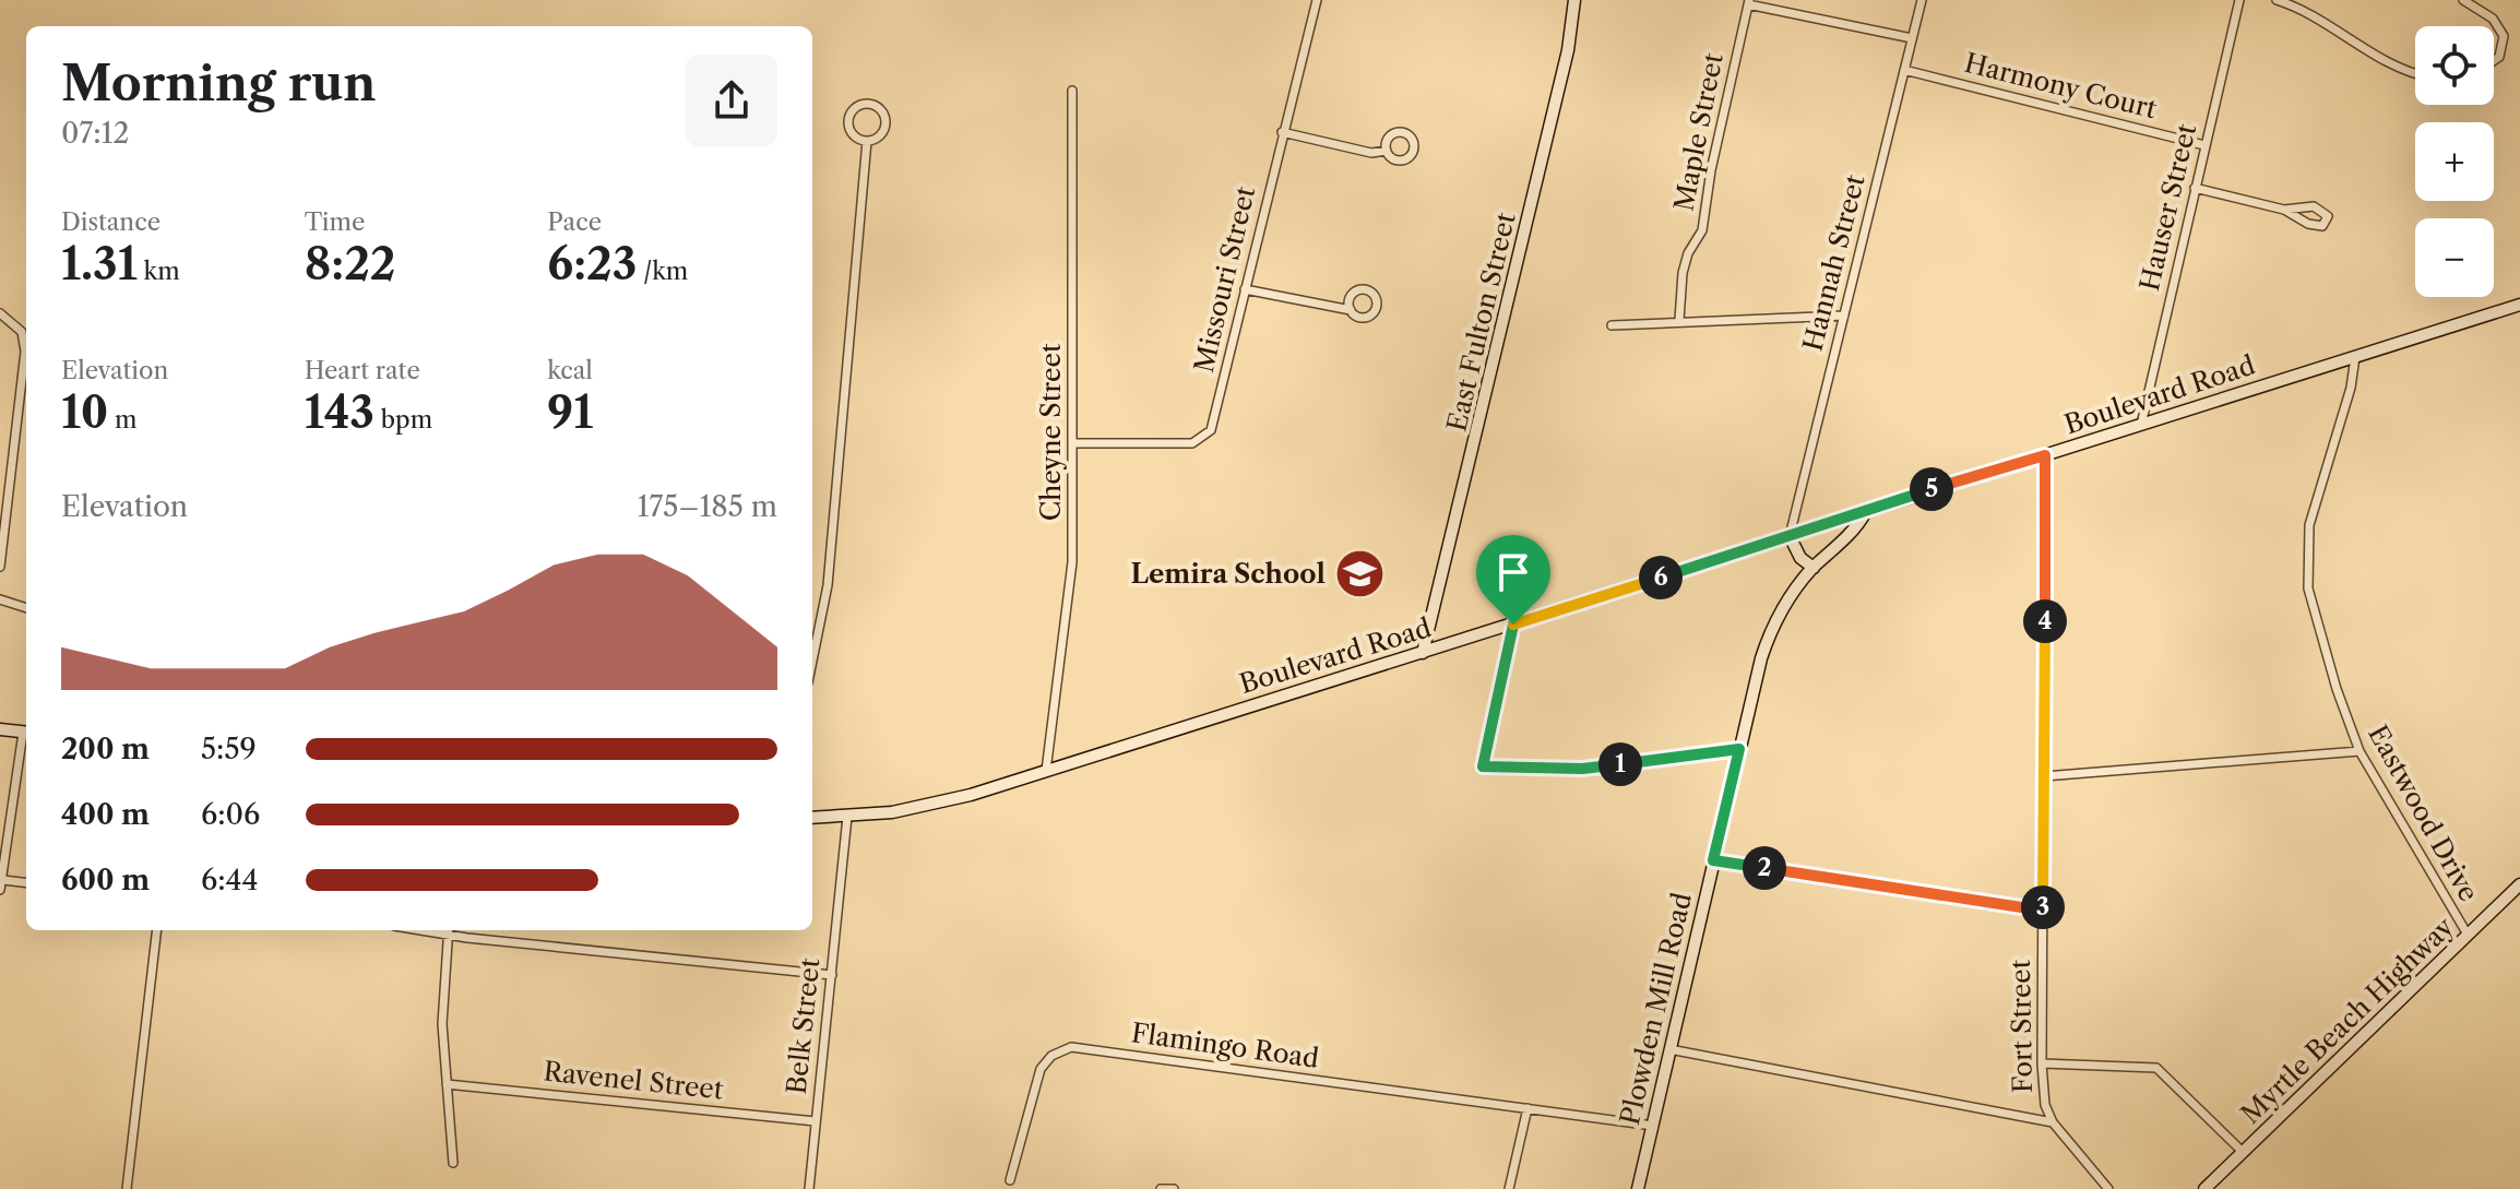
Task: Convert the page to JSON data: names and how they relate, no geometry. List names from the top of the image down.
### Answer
{
  "streets": {
    "street": [
      "Harmony Court",
      "Maple Street",
      "Hauser Street",
      "Hannah Street",
      "Missouri Street",
      "East Fulton Street",
      "Boulevard Road",
      "Cheyne Street",
      "Eastwood Drive",
      "Plowden Mill Road",
      "Myrtle Beach Highway",
      "Belk Street",
      "Fort Street",
      "Flamingo Road",
      "Ravenel Street"
    ]
  },
  "crossings": [
    ["Harmony Court", "Hauser Street"],
    ["Harmony Court", "Hannah Street"],
    ["Hauser Street", "Boulevard Road"],
    ["Hannah Street", "Boulevard Road"],
    ["Missouri Street", "Cheyne Street"],
    ["East Fulton Street", "Boulevard Road"],
    ["Boulevard Road", "Cheyne Street"],
    ["Boulevard Road", "Eastwood Drive"],
    ["Boulevard Road", "Plowden Mill Road"],
    ["Boulevard Road", "Belk Street"],
    ["Boulevard Road", "Fort Street"],
    ["Eastwood Drive", "Myrtle Beach Highway"],
    ["Plowden Mill Road", "Fort Street"],
    ["Plowden Mill Road", "Flamingo Road"],
    ["Belk Street", "Ravenel Street"]
  ],
  "places": {
    "school or university": ["Lemira School"]
  },
  "page": {
    "map_buttons": ["+", "−"],
    "heading": ["Morning run", "07:12"],
    "stats": [
      ["Distance", "1.31 km"],
      ["Time", "8:22"],
      ["Pace", "6:23 /km"],
      ["Elevation", "10 m"],
      ["Heart rate", "143 bpm"],
      ["kcal", "91"]
    ],
    "pins": [
      "5",
      "6",
      "4",
      "1",
      "2",
      "3"
    ],
    "chart": ["Elevation", "175–185 m"],
    "list": [
      {
        "name": "200 m",
        "note": "5:59"
      },
      {
        "name": "400 m",
        "note": "6:06"
      },
      {
        "name": "600 m",
        "note": "6:44"
      }
    ]
  }
}
